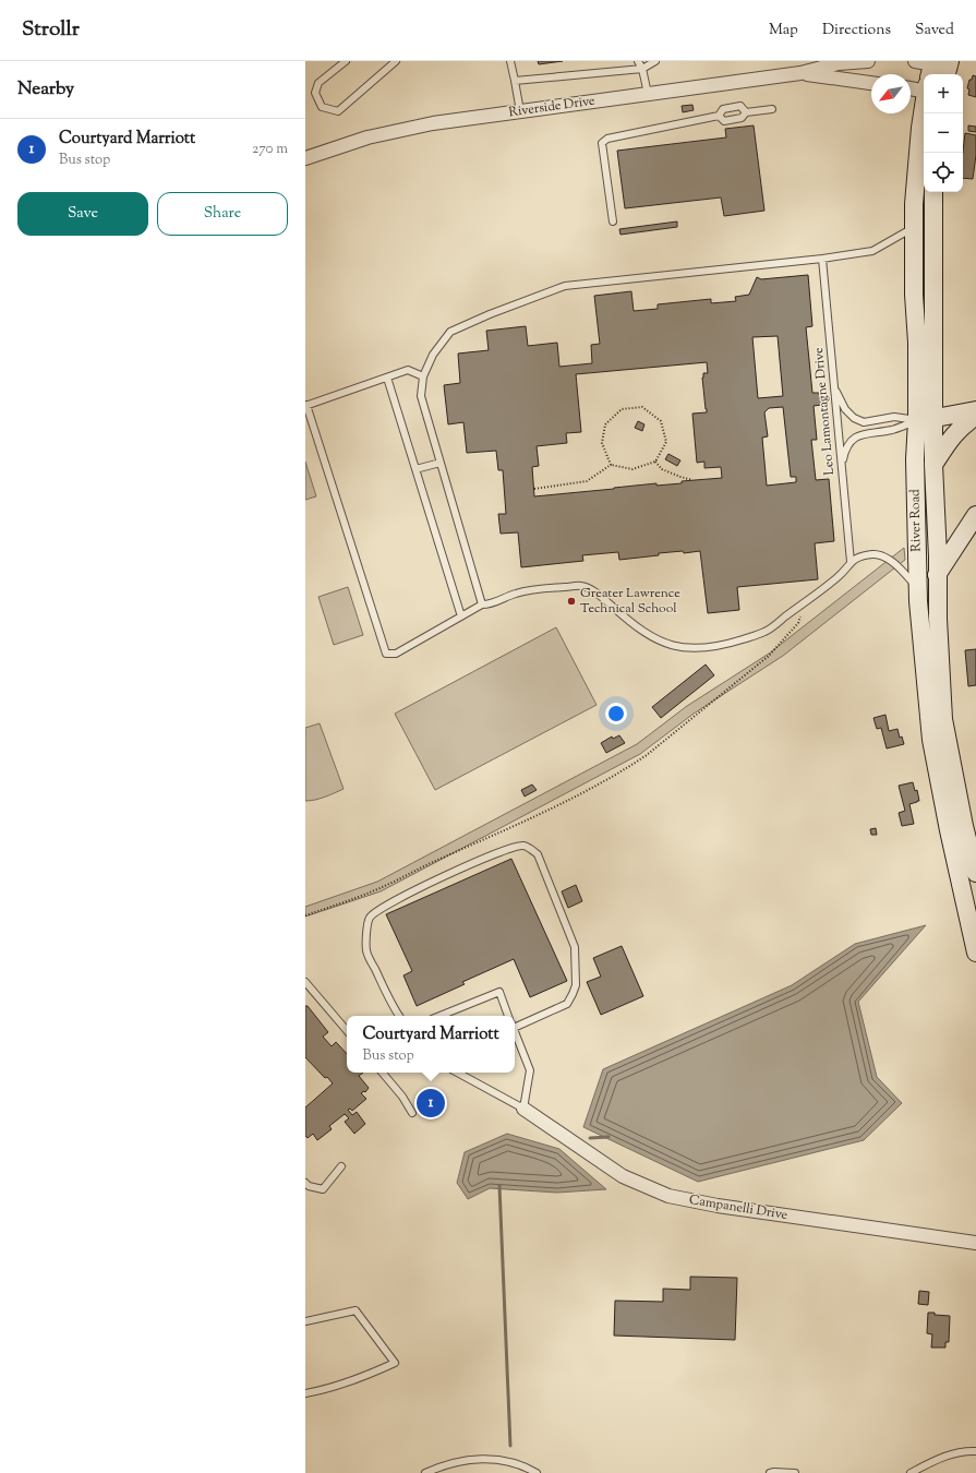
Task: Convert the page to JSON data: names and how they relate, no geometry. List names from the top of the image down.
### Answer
{
  "streets": {
    "main road": ["River Road"],
    "street": ["Riverside Drive", "Campanelli Drive"],
    "lane": ["Leo Lamontagne Drive"]
  },
  "places": ["Greater Lawrence Technical School"],
  "north": "bottom left",
  "page": {
    "header": "Strollr",
    "nav": ["Map", "Directions", "Saved"],
    "heading": "Nearby",
    "map_buttons": ["+", "−"],
    "list": [
      {
        "mark": "1",
        "name": "Courtyard Marriott",
        "note": "Bus stop",
        "value": "270 m"
      }
    ],
    "buttons": ["Save", "Share"],
    "popup": ["Courtyard Marriott", "Bus stop"],
    "pins": "1"
  }
}
